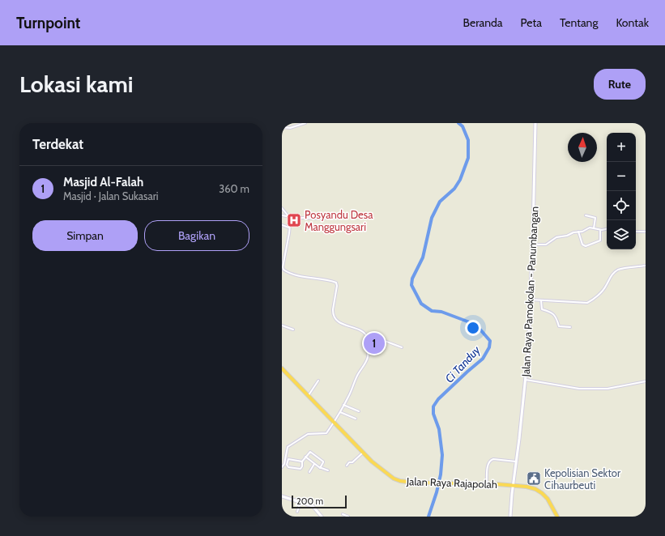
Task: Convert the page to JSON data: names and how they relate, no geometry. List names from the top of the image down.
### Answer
{
  "streets": {
    "highway": ["Jalan Raya Rajapolah"],
    "main road": ["Jalan Raya Pamokolan - Panumbangan"]
  },
  "crossings": [
    ["Jalan Raya Pamokolan - Panumbangan", "Jalan Raya Rajapolah"]
  ],
  "water": ["Ci Tanduy"],
  "places": {
    "hospital": ["Posyandu Desa Manggungsari"],
    "public building": ["Kepolisian Sektor Cihaurbeuti"]
  },
  "scale_bar": "200 m",
  "north": "top",
  "page": {
    "header": "Turnpoint",
    "nav": [
      "Beranda",
      "Peta",
      "Tentang",
      "Kontak"
    ],
    "buttons": [
      "Rute",
      ["Simpan", "Bagikan"]
    ],
    "title": "Lokasi kami",
    "heading": "Terdekat",
    "map_buttons": ["+", "−"],
    "list": [
      {
        "mark": "1",
        "name": "Masjid Al-Falah",
        "note": "Masjid · Jalan Sukasari",
        "value": "360 m"
      }
    ],
    "pins": "1",
    "scale": "200 m"
  }
}
